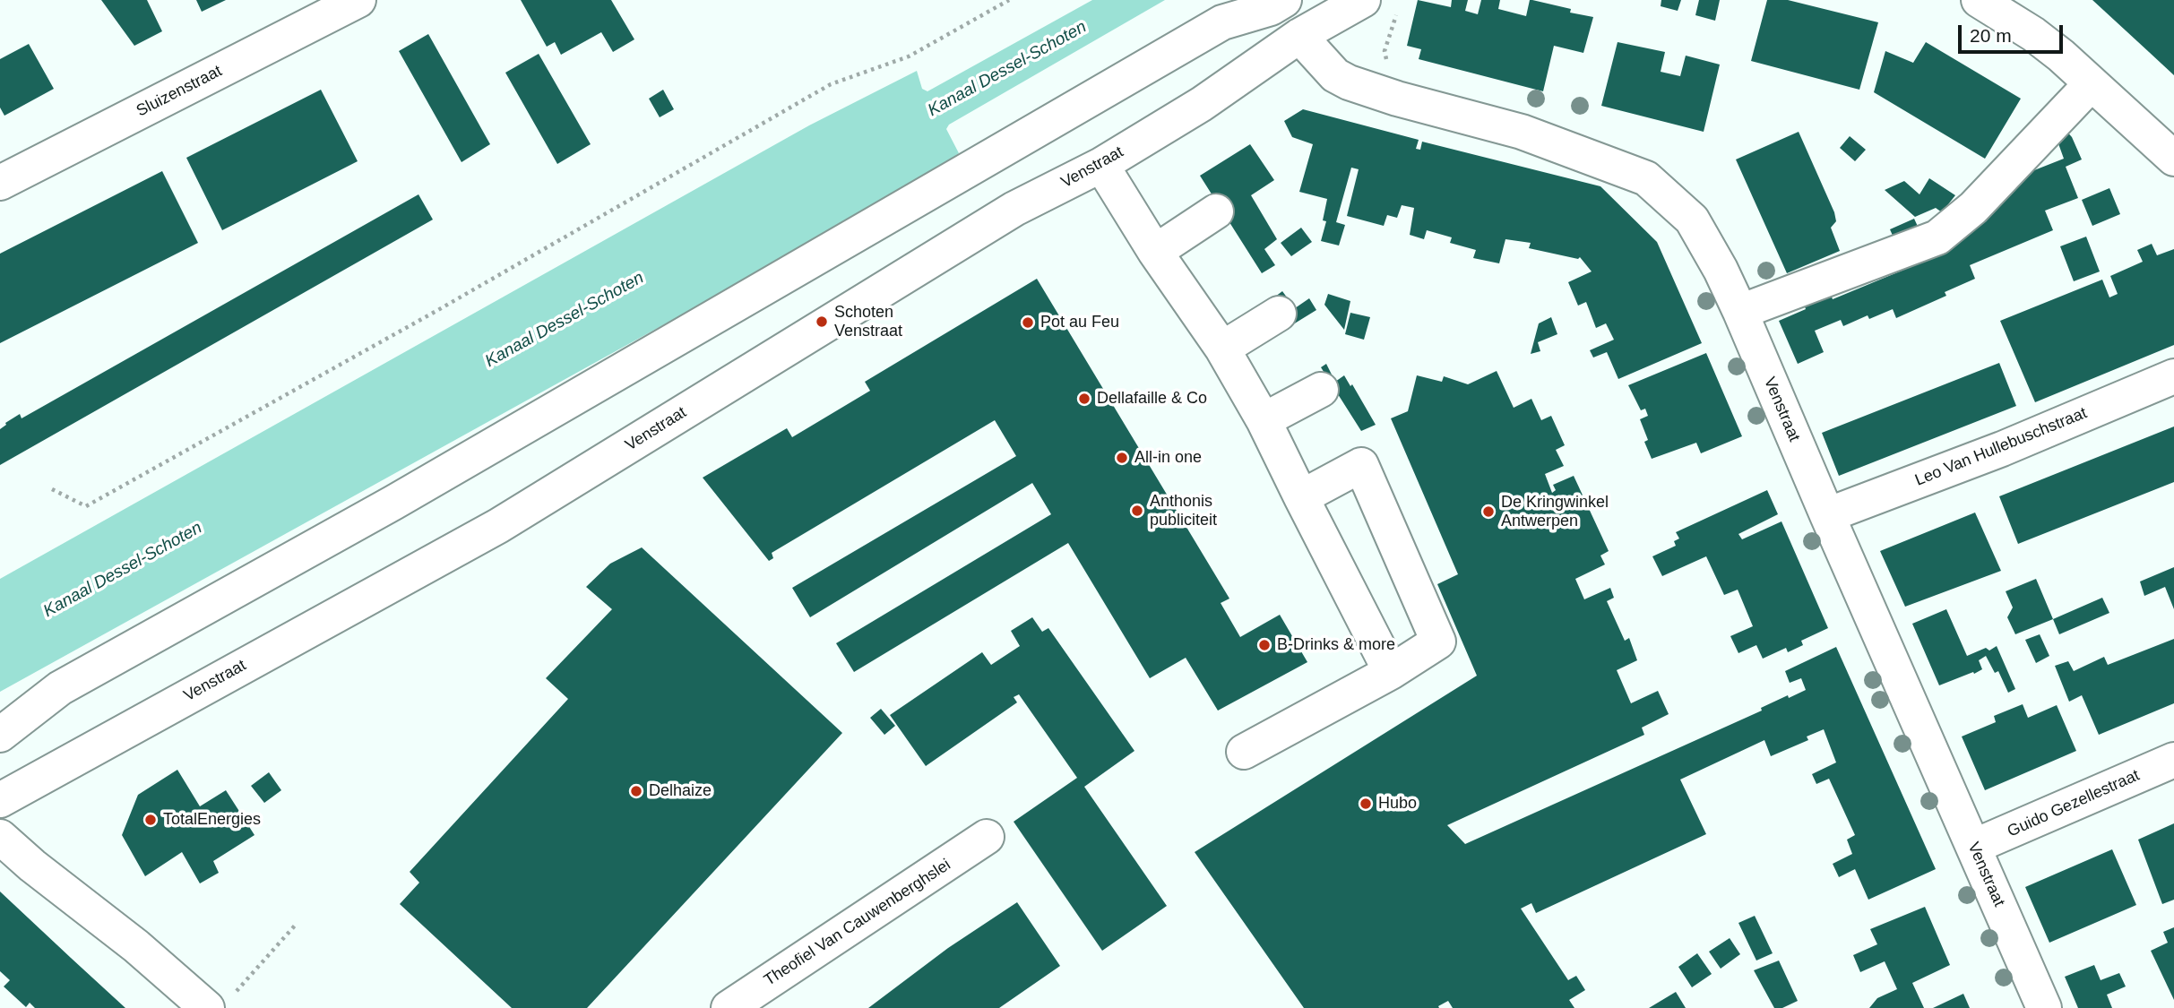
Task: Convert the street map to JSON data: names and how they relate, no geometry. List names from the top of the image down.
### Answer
{
  "streets": {
    "street": [
      "Sluizenstraat",
      "Venstraat",
      "Leo Van Hullebuschstraat",
      "Guido Gezellestraat",
      "Theofiel Van Cauwenberghslei"
    ]
  },
  "crossings": [
    ["Venstraat", "Leo Van Hullebuschstraat"],
    ["Venstraat", "Guido Gezellestraat"]
  ],
  "water": ["Kanaal Dessel-Schoten"],
  "places": [
    "Schoten Venstraat",
    "Pot au Feu",
    "Dellafaille & Co",
    "All-in one",
    "Anthonis publiciteit",
    "De Kringwinkel Antwerpen",
    "B-Drinks & more",
    "Delhaize",
    "Hubo",
    "TotalEnergies"
  ],
  "scale_bar": "20 m"
}
